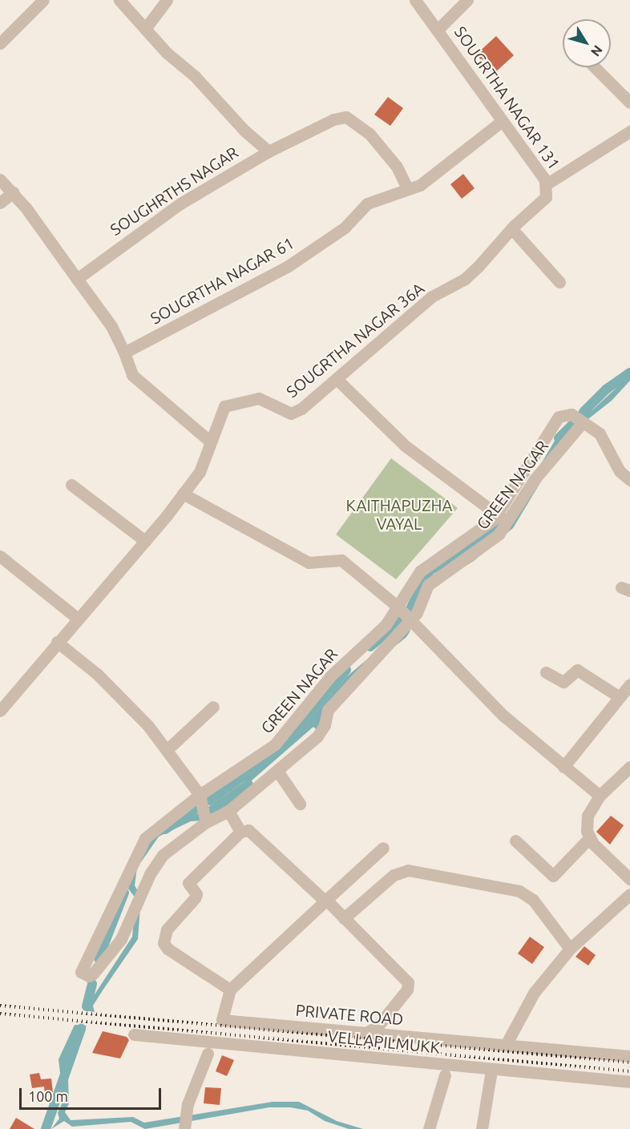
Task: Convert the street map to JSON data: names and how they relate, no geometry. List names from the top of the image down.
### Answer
{
  "streets": {
    "street": [
      "SOUGRTHA NAGAR 131",
      "SOUGHRTHS NAGAR",
      "SOUGRTHA NAGAR 61",
      "SOUGRTHA NAGAR 36A",
      "GREEN NAGAR",
      "PRIVATE ROAD",
      "VELLAPILMUKK"
    ]
  },
  "crossings": [
    ["SOUGRTHA NAGAR 131", "SOUGRTHA NAGAR 61"],
    ["SOUGRTHA NAGAR 131", "SOUGRTHA NAGAR 36A"]
  ],
  "parks": ["KAITHAPUZHA VAYAL"],
  "scale_bar": "100 m",
  "north": "bottom right"
}
